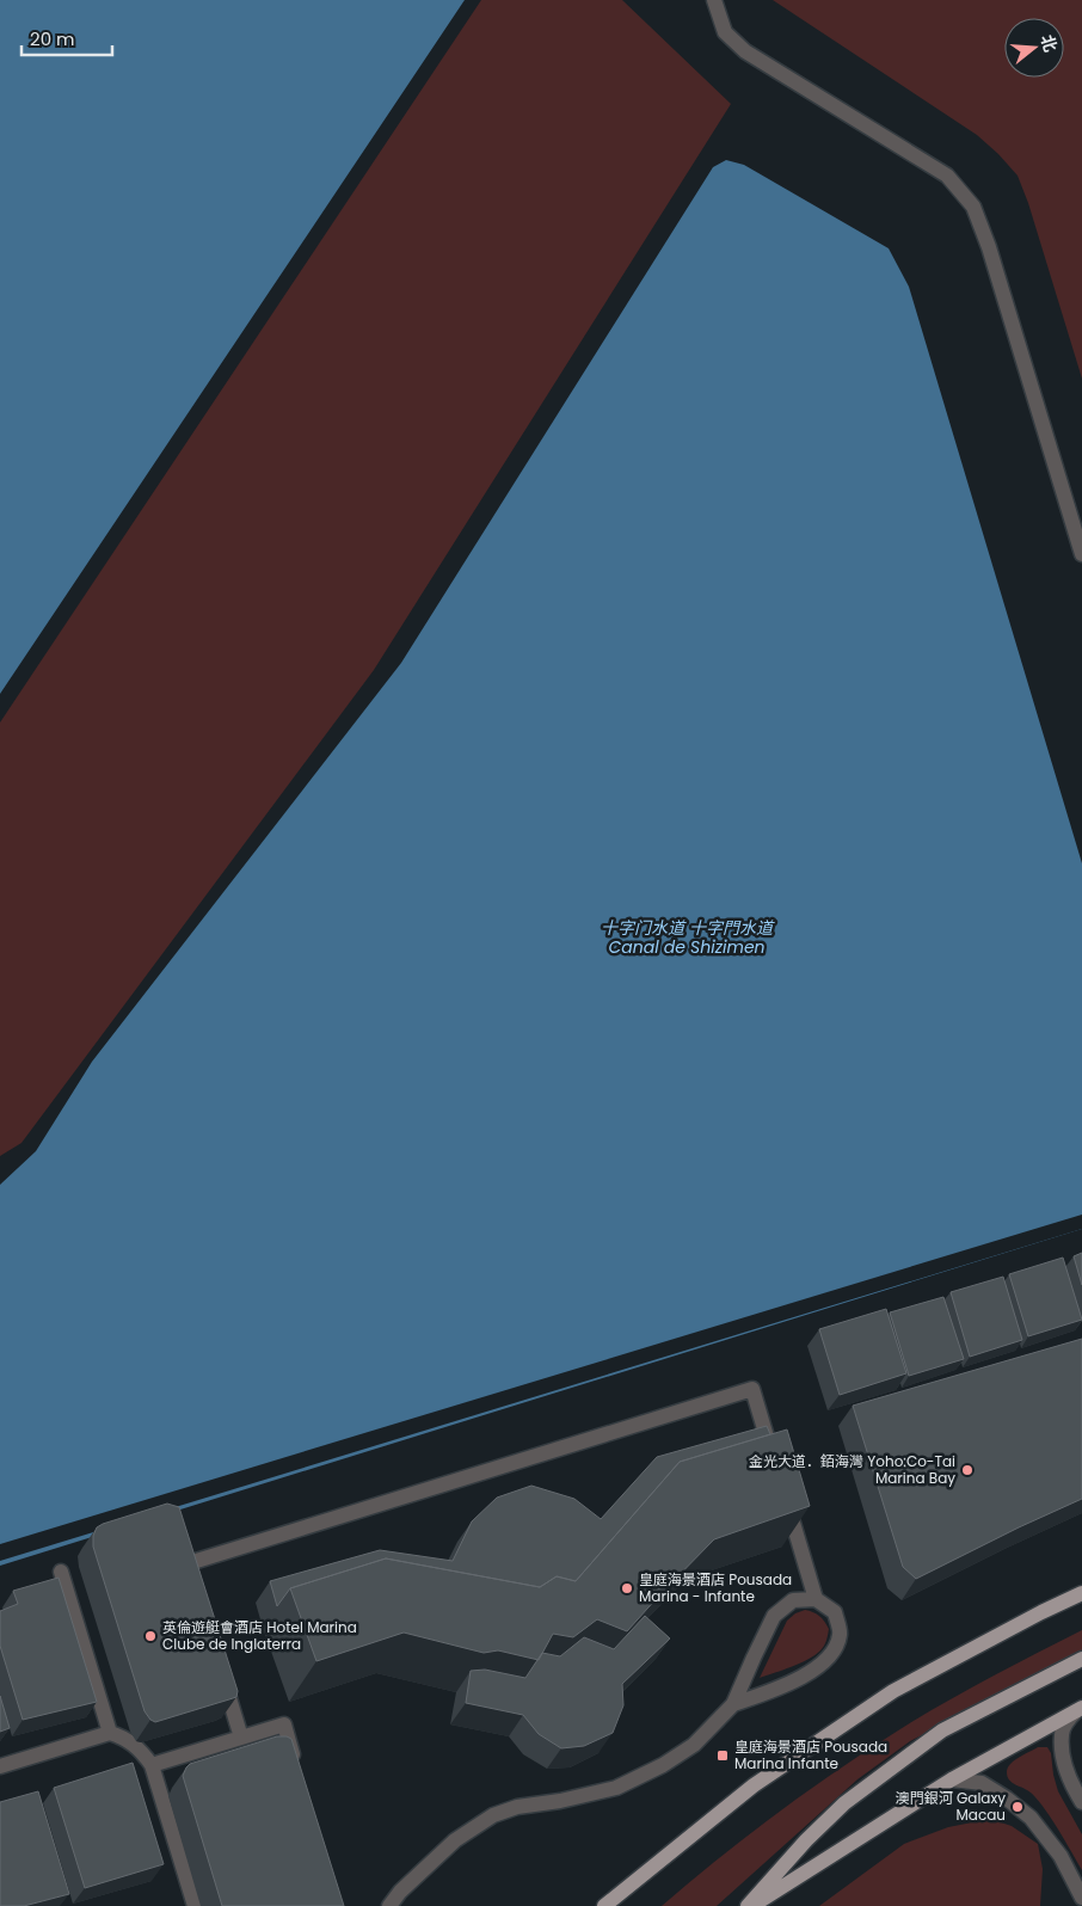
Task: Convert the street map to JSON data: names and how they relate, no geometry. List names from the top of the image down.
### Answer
{
  "water": ["十字门水道 十字門水道 Canal de Shizimen"],
  "places": {
    "other": [
      "金光大道．銆海灣 Yoho:Co-Tai Marina Bay",
      "皇庭海景酒店 Pousada Marina - Infante",
      "英倫遊艇會酒店 Hotel Marina Clube de Inglaterra",
      "澳門銀河 Galaxy Macau"
    ],
    "transit": ["皇庭海景酒店 Pousada Marina Infante"]
  },
  "scale_bar": "20 m",
  "north": "right"
}
